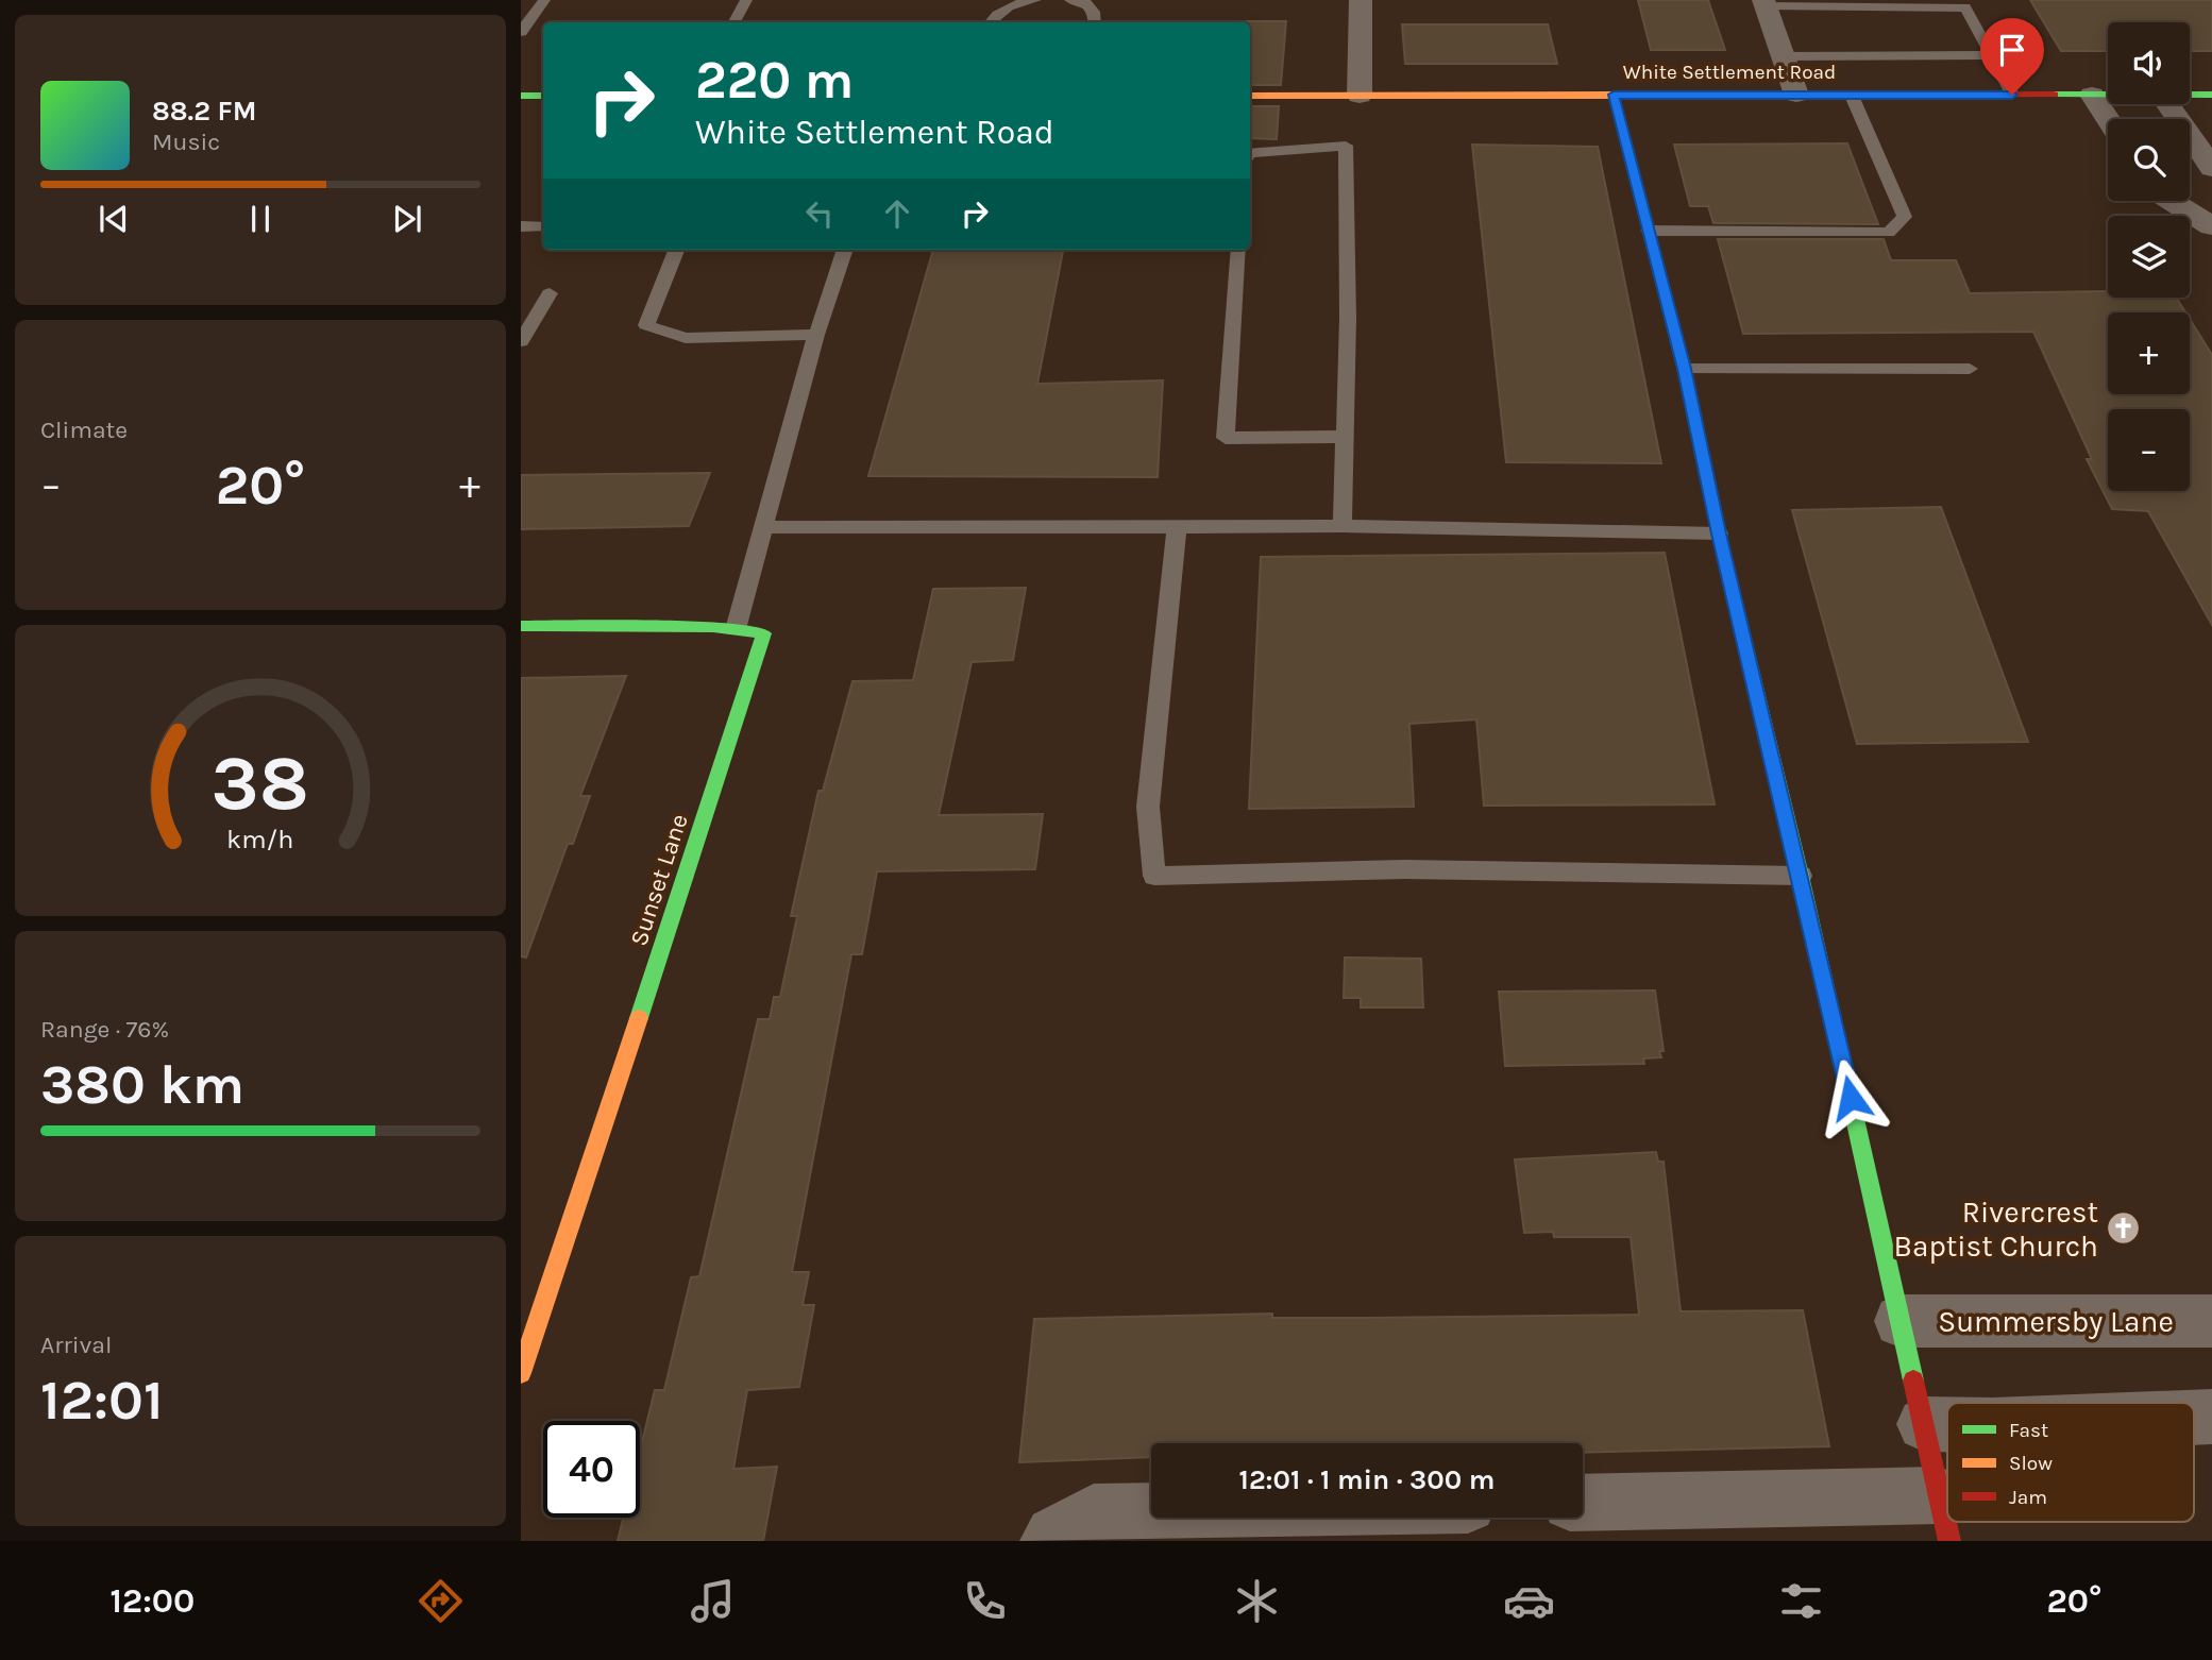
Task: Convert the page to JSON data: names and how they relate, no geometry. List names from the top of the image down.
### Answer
{
  "streets": {
    "street": ["White Settlement Road", "Sunset Lane", "Summersby Lane"]
  },
  "places": {
    "church": ["Rivercrest Baptist Church"]
  },
  "legend": ["Fast", "Slow", "Jam"],
  "page": {
    "map_buttons": ["+", "−"],
    "turn": ["220 m", "White Settlement Road"],
    "song": ["88.2 FM", "Music"],
    "tile": [
      "Climate",
      ["Range · 76%", "380 km"],
      ["Arrival", "12:01"]
    ],
    "heat": ["−", "20°", "+"],
    "limit": "40",
    "trip": "12:01 · 1 min · 300 m",
    "tabs": ["12:00", "20°"],
    "gauge": ["38", "km/h"]
  }
}
